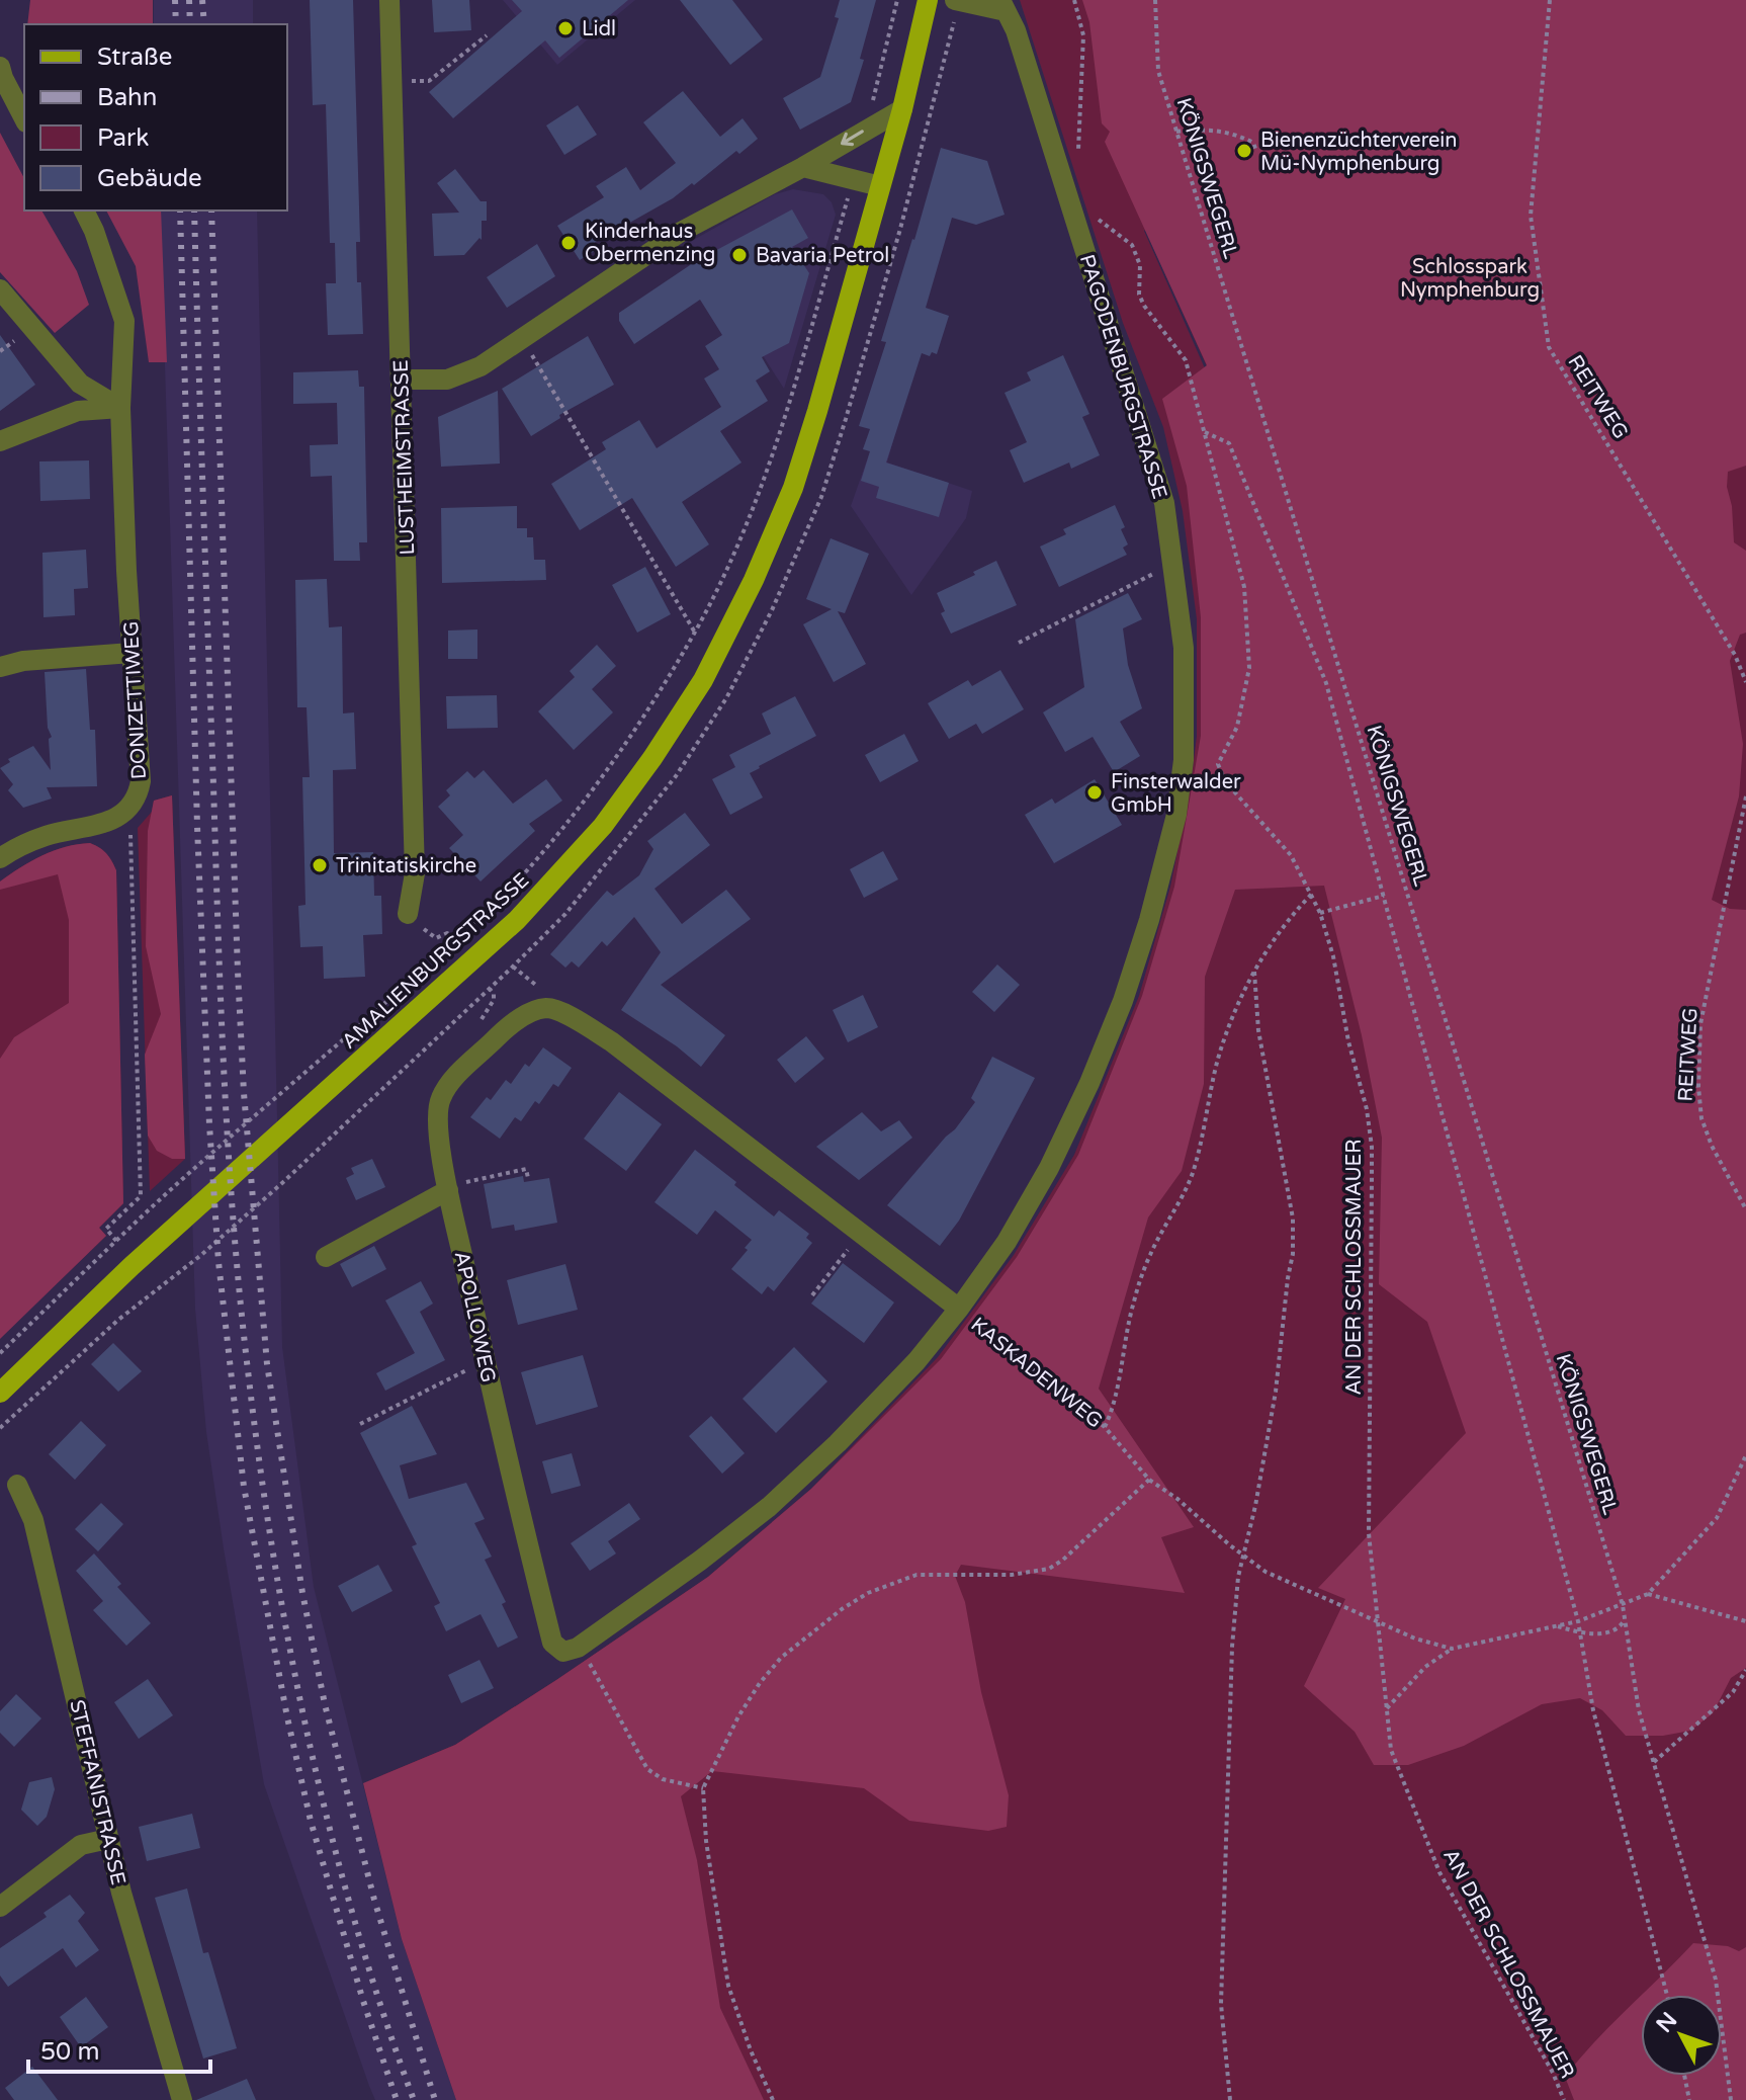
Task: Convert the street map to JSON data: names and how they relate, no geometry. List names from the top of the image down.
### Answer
{
  "streets": {
    "main road": ["AMALIENBURGSTRASSE"],
    "street": [
      "PAGODENBURGSTRASSE",
      "LUSTHEIMSTRASSE",
      "DONIZETTIWEG",
      "APOLLOWEG",
      "KASKADENWEG",
      "STEFFANISTRASSE"
    ],
    "path": ["KÖNIGSWEGERL", "REITWEG", "AN DER SCHLOSSMAUER"]
  },
  "crossings": [
    ["KÖNIGSWEGERL", "KASKADENWEG"],
    ["PAGODENBURGSTRASSE", "APOLLOWEG"],
    ["PAGODENBURGSTRASSE", "KASKADENWEG"],
    ["AN DER SCHLOSSMAUER", "KASKADENWEG"],
    ["APOLLOWEG", "KASKADENWEG"]
  ],
  "parks": ["Schlosspark Nymphenburg"],
  "places": [
    "Lidl",
    "Bienenzüchterverein Mü-Nymphenburg",
    "Kinderhaus Obermenzing",
    "Bavaria Petrol",
    "Finsterwalder GmbH",
    "Trinitatiskirche"
  ],
  "legend": [
    "Straße",
    "Bahn",
    "Park",
    "Gebäude"
  ],
  "scale_bar": "50 m",
  "north": "top left"
}
